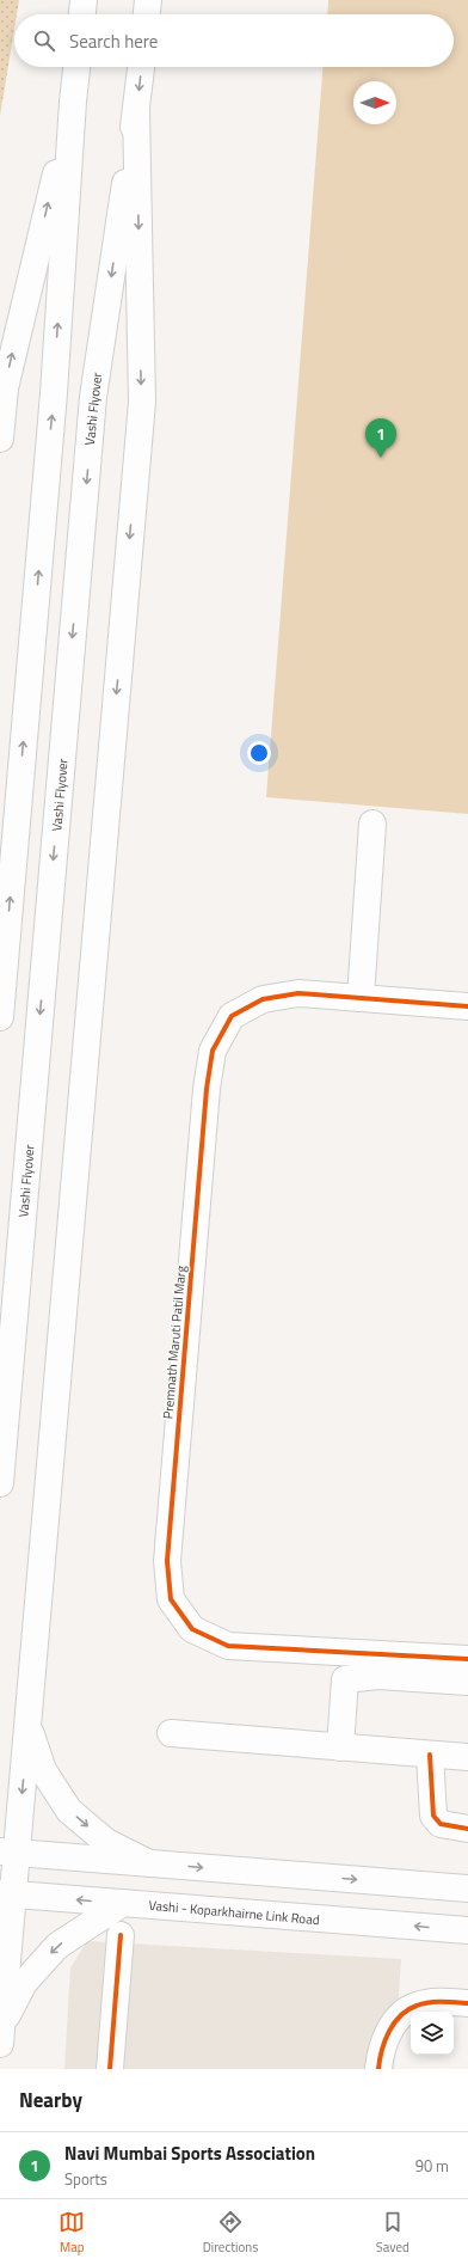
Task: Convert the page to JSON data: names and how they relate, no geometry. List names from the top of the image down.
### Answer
{
  "streets": {
    "main road": ["Vashi Flyover", "Premnath Maruti Patil Marg", "Vashi - Koparkhairne Link Road"]
  },
  "north": "right",
  "page": {
    "search": "Search here",
    "pins": "1",
    "heading": "Nearby",
    "list": [
      {
        "mark": "1",
        "name": "Navi Mumbai Sports Association",
        "note": "Sports",
        "value": "90 m"
      }
    ],
    "nav": ["Map", "Directions", "Saved"]
  }
}
